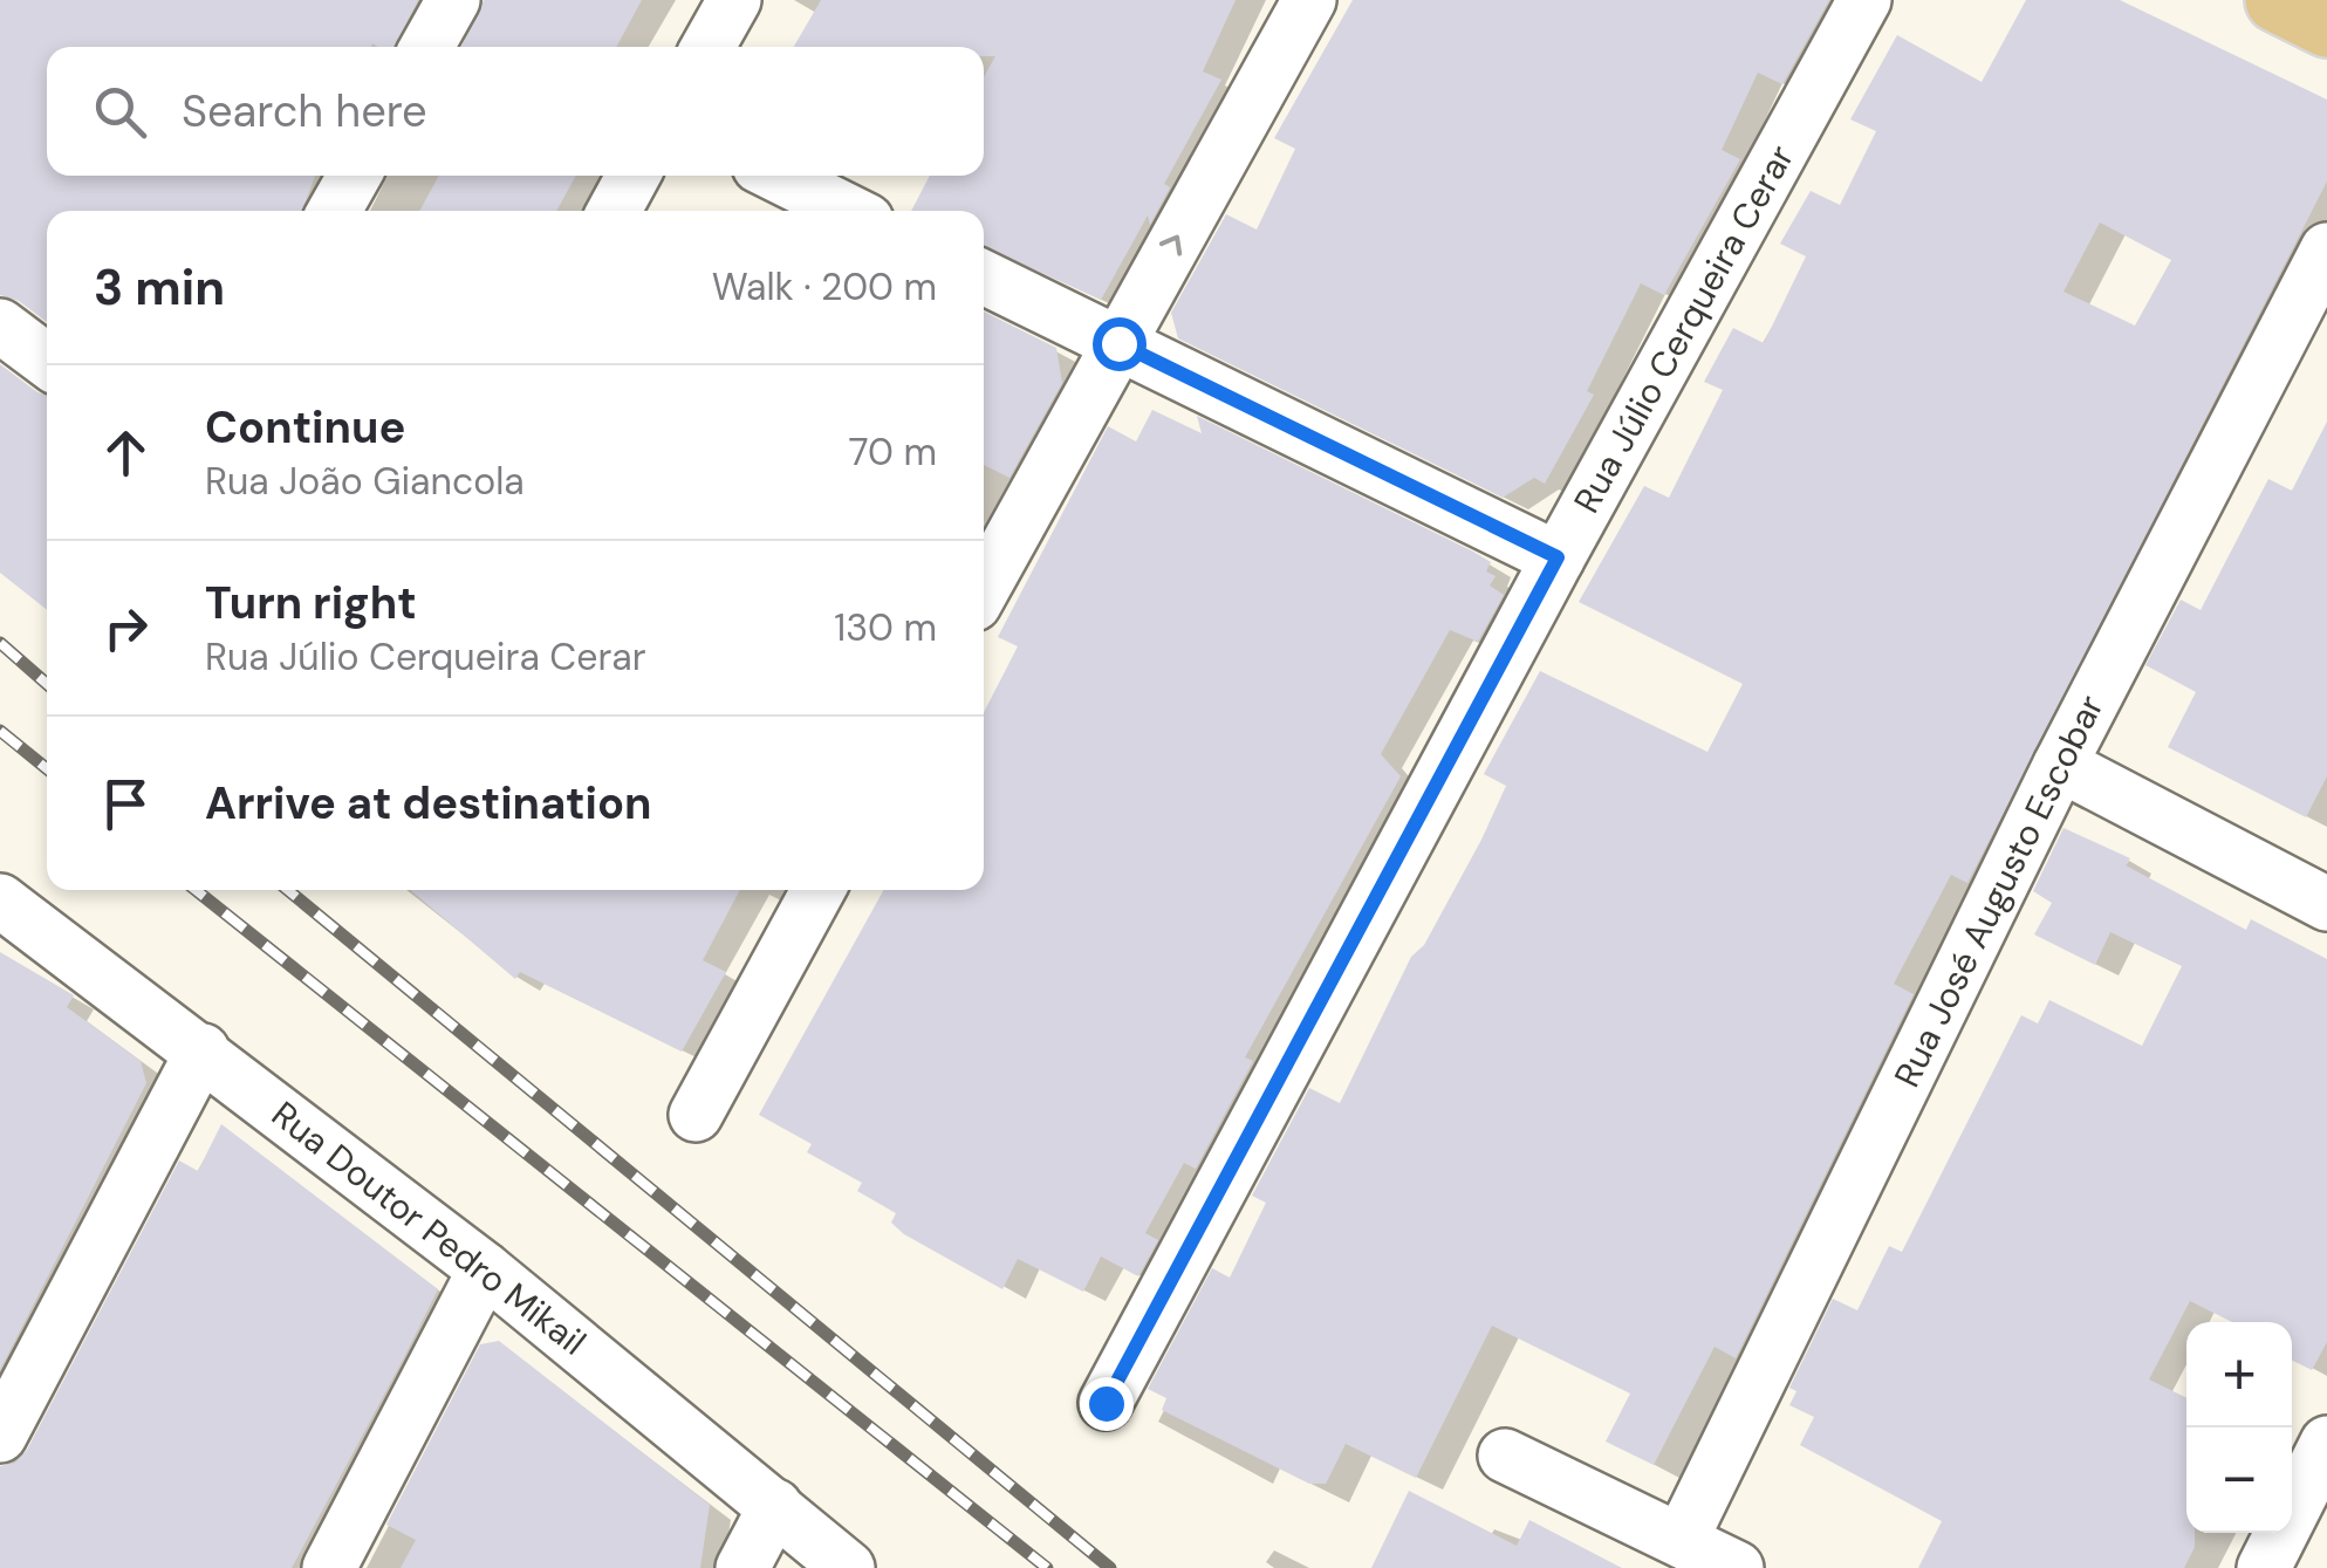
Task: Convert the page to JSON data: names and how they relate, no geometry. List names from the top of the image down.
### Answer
{
  "streets": {
    "street": ["Rua Júlio Cerqueira Cerar", "Rua José Augusto Escobar", "Rua Doutor Pedro Mikail"]
  },
  "page": {
    "search": "Search here",
    "heading": ["3 min", "Walk · 200 m"],
    "list": [
      ["Continue", "Rua João Giancola", "70 m"],
      ["Turn right", "Rua Júlio Cerqueira Cerar", "130 m"],
      "Arrive at destination"
    ],
    "map_buttons": ["+", "−"]
  }
}
